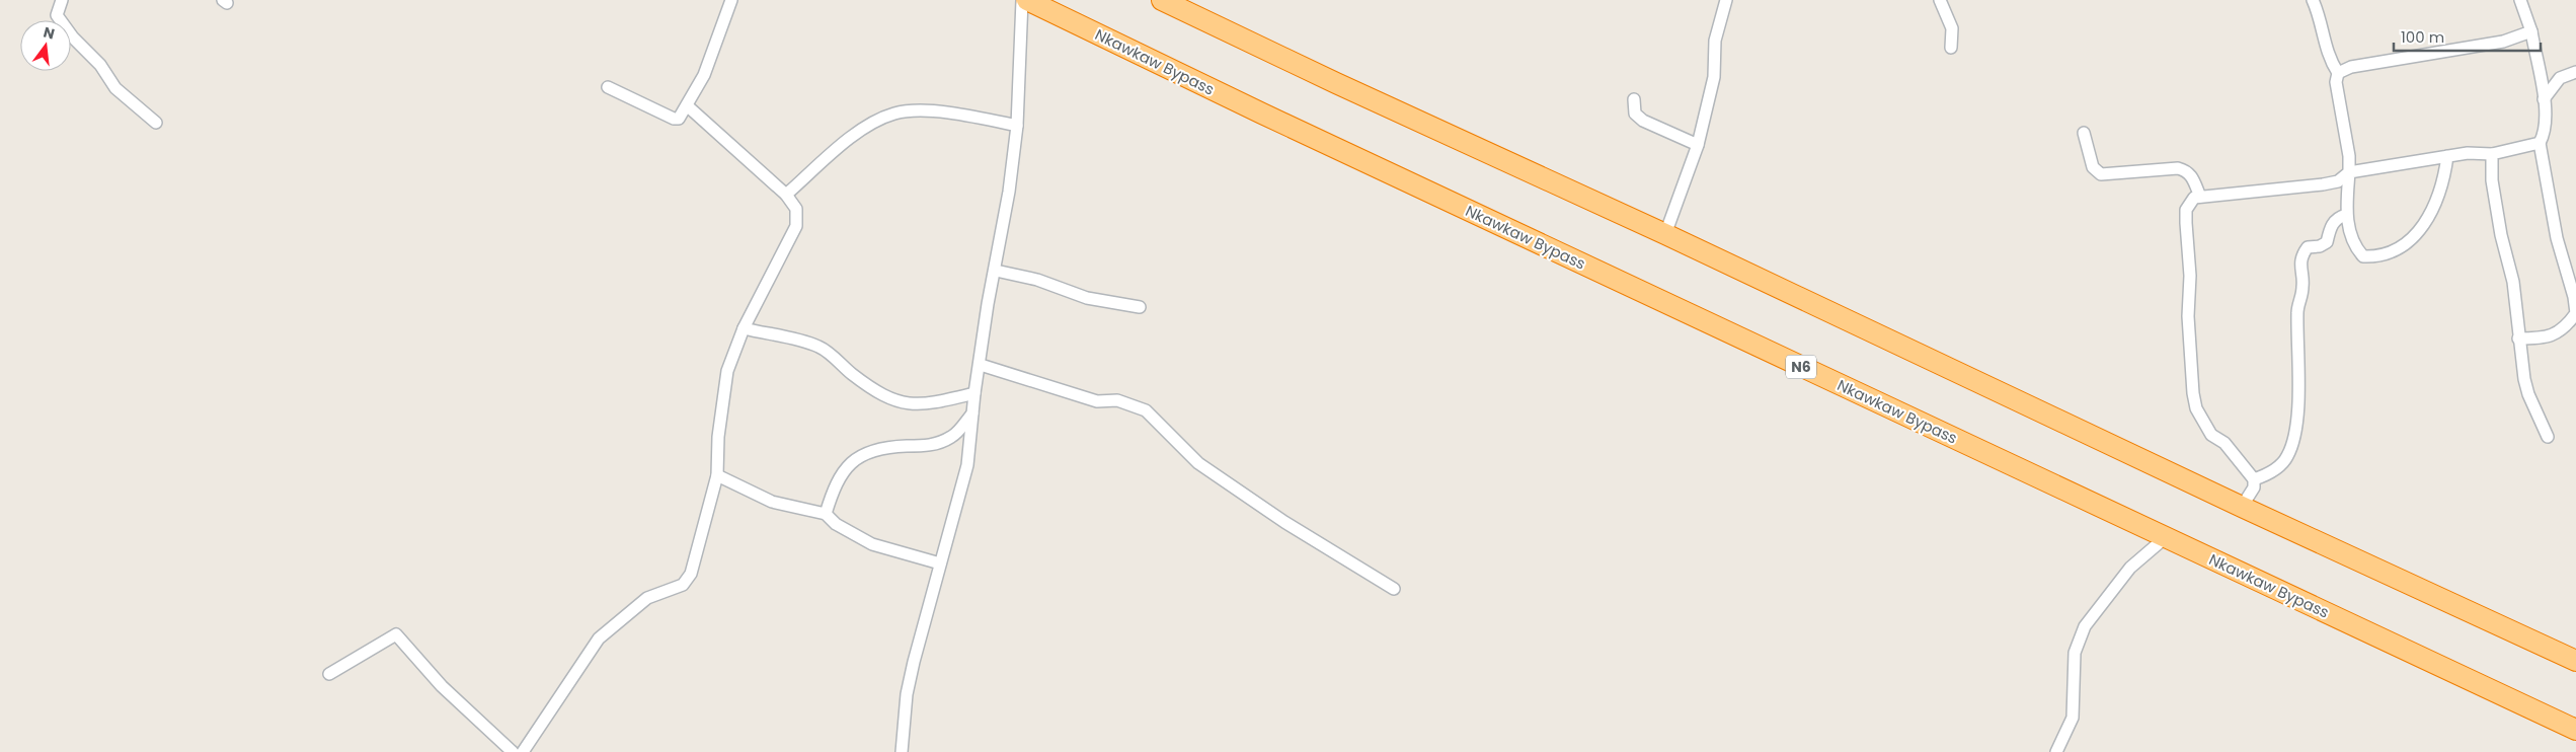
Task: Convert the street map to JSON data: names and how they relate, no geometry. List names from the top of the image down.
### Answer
{
  "streets": {
    "highway": ["Nkawkaw Bypass", "N6"]
  },
  "scale_bar": "100 m",
  "north": "top"
}
